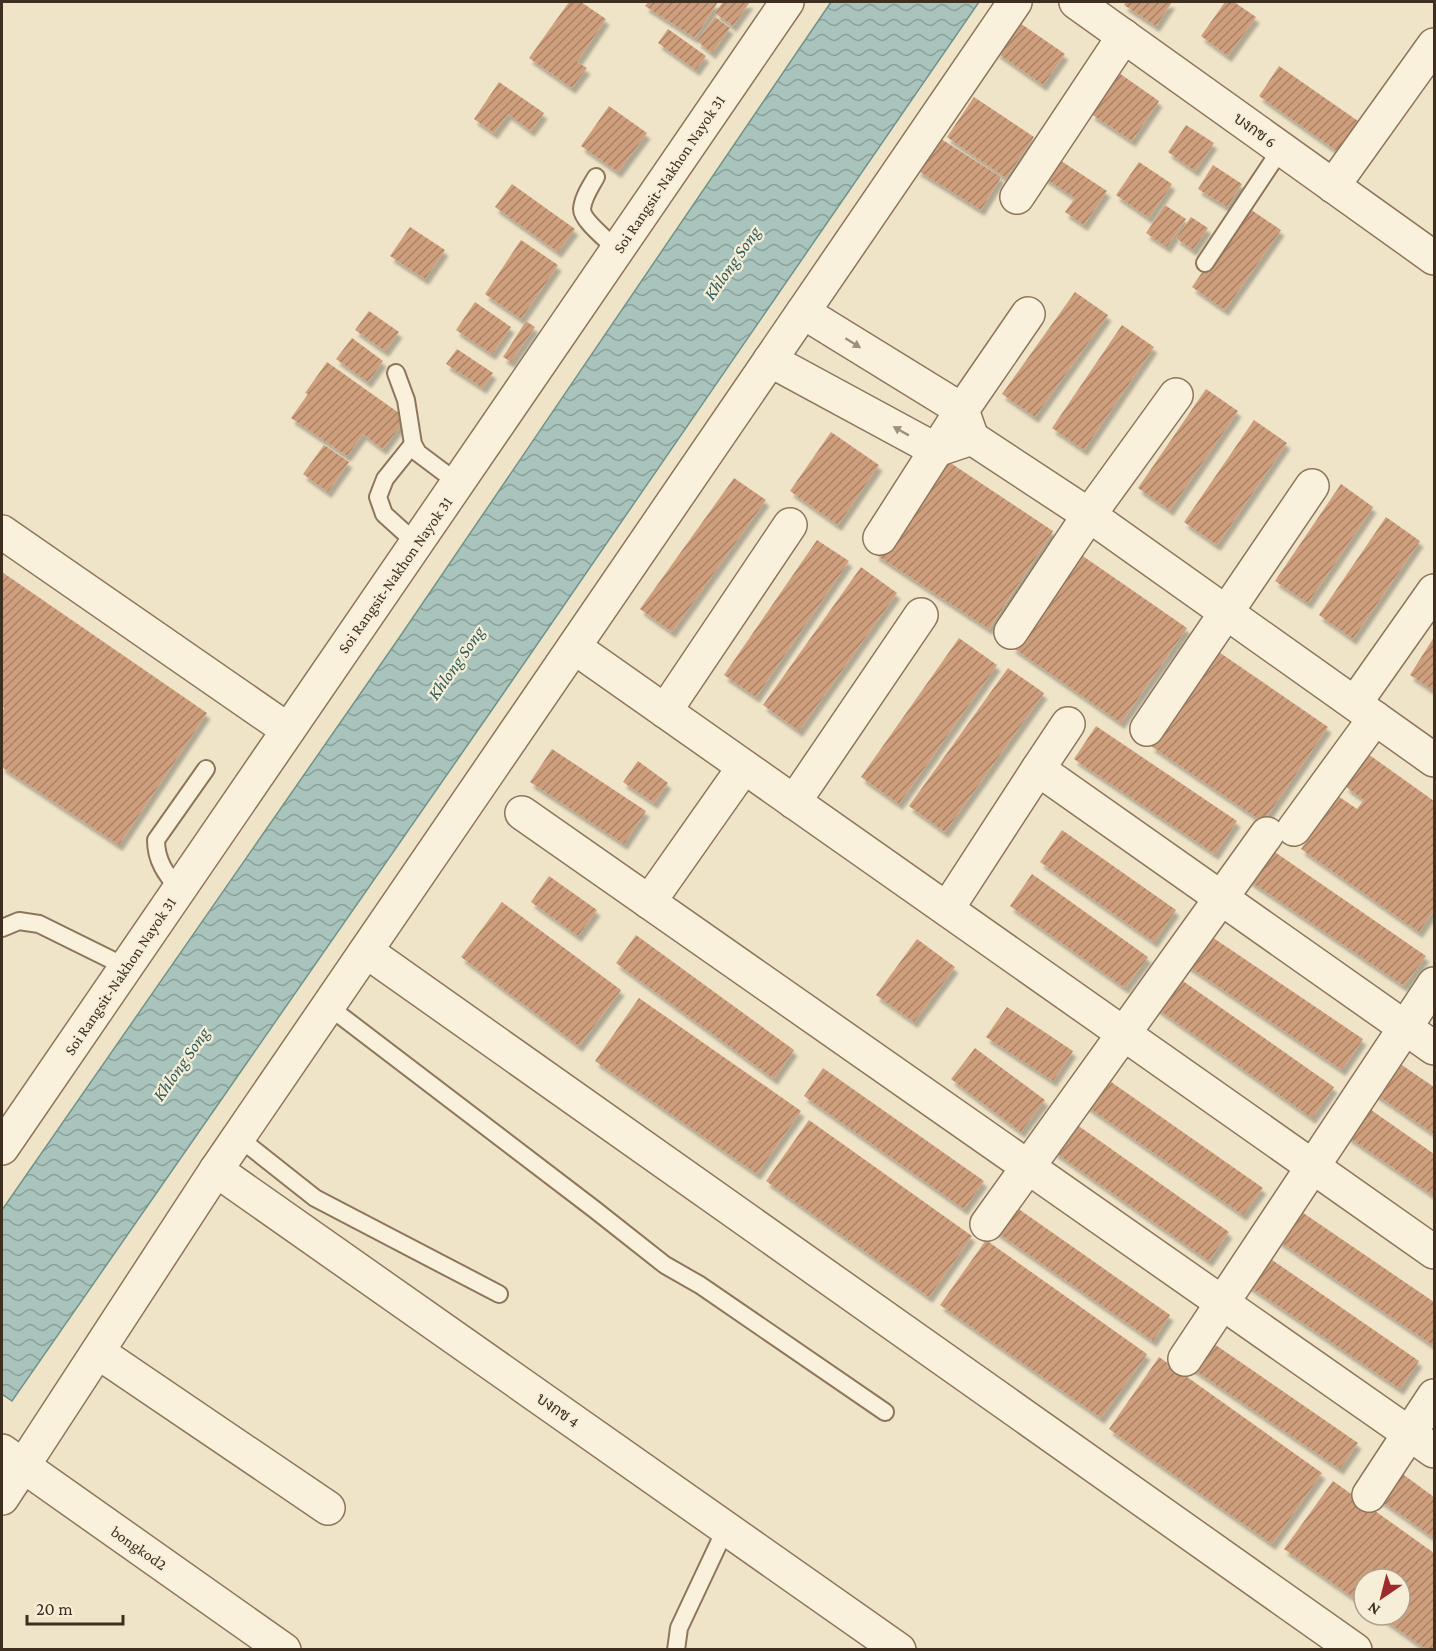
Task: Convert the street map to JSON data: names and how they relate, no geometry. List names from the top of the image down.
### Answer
{
  "streets": {
    "street": [
      "บงกช 6",
      "Soi Rangsit-Nakhon Nayok 31",
      "บงกช 4",
      "bongkod2"
    ]
  },
  "water": ["Khlong Song"],
  "scale_bar": "20 m",
  "north": "bottom left"
}
